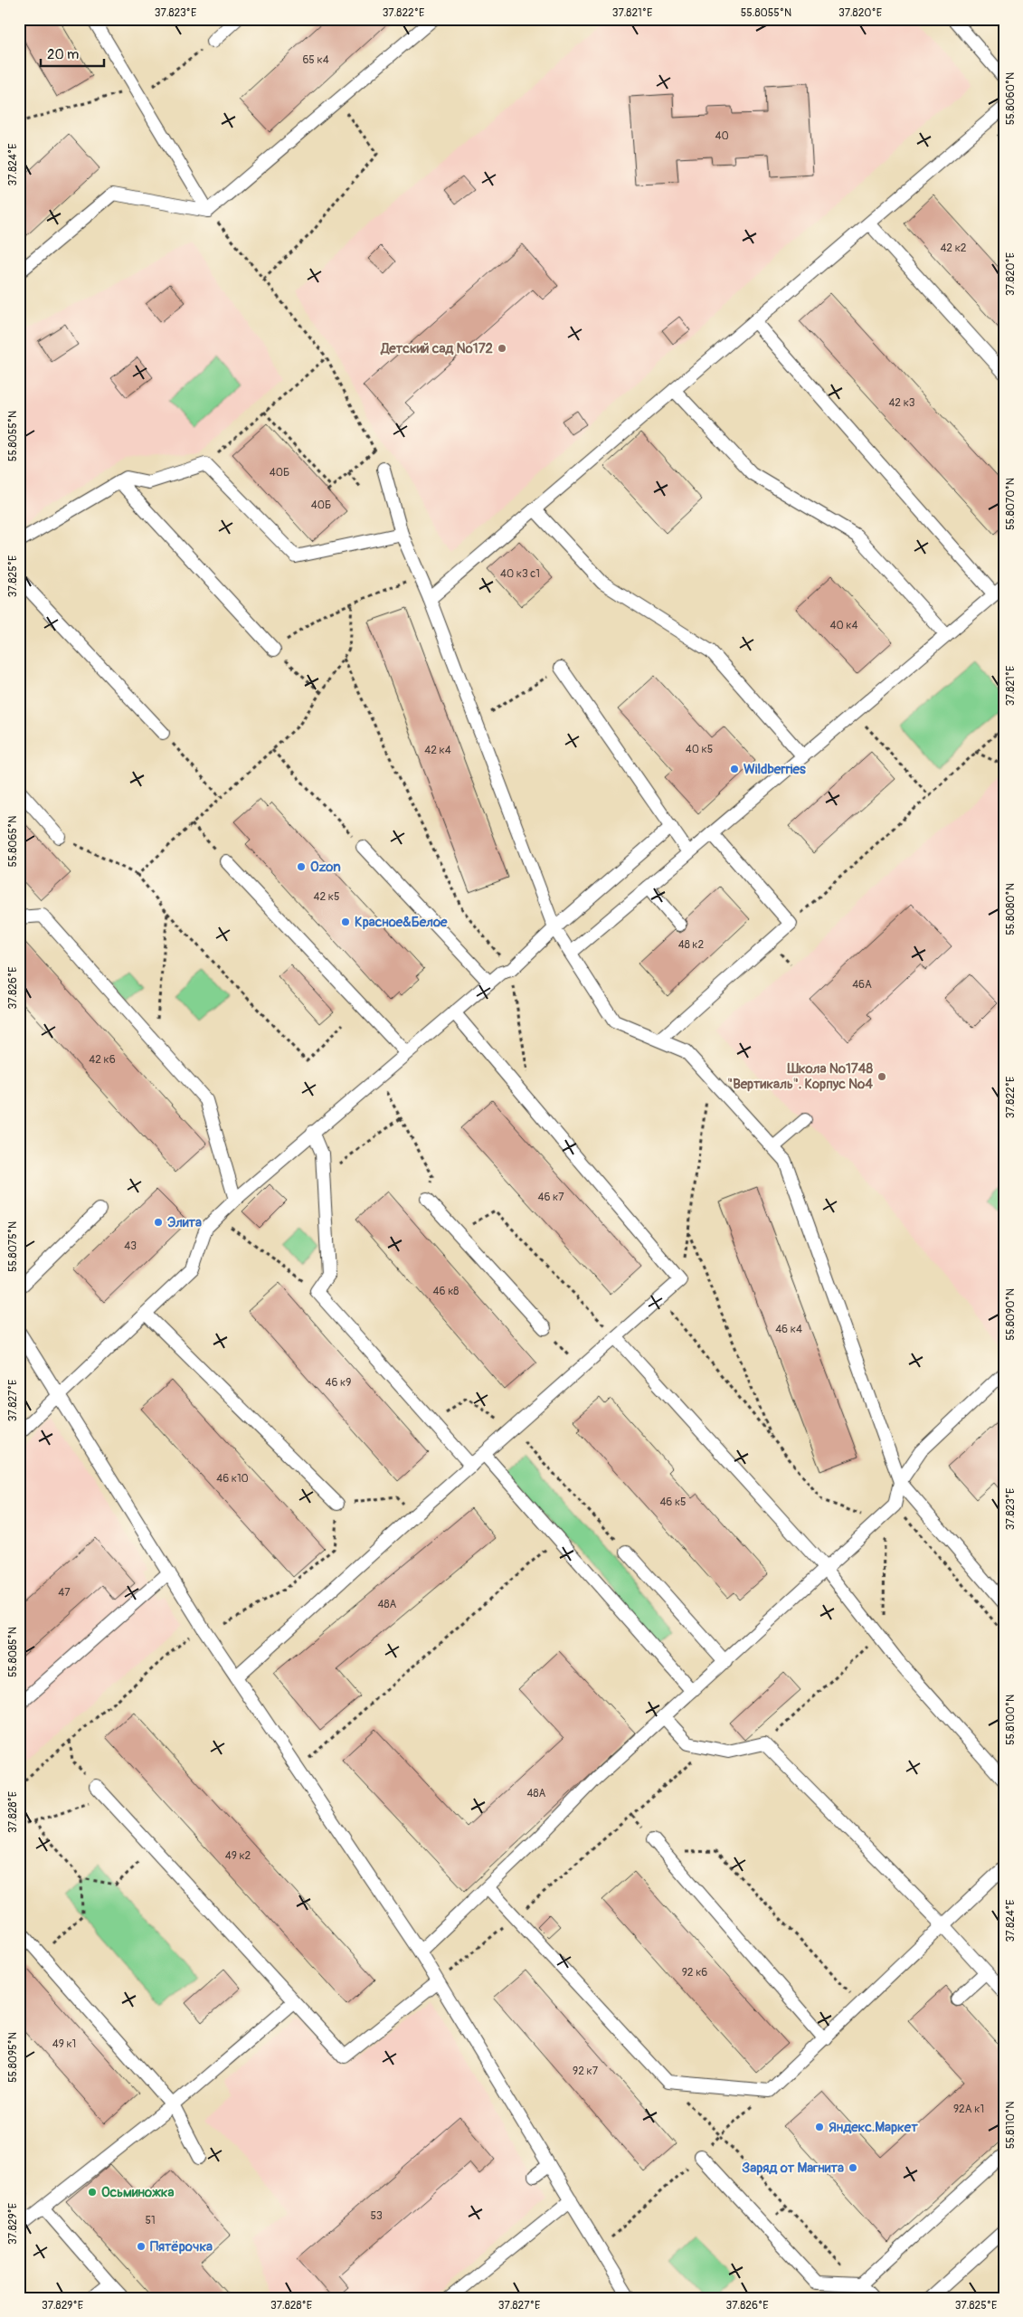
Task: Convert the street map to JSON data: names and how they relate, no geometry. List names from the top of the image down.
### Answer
{
  "places": [
    "Детский сад №172",
    "Wildberries",
    "Ozon",
    "Красное&Белое",
    "Школа №1748 \"Вертикаль\". Корпус №4",
    "Элита",
    "Яндекс.Маркет",
    "Заряд от Магнита",
    "Осьминожка",
    "Пятёрочка"
  ],
  "house_numbers": [
    "65 к4",
    "40",
    "42 к2",
    "42 к3",
    "40Б",
    "40Б",
    "40 к3 с1",
    "40 к4",
    "40 к5",
    "42 к4",
    "42 к5",
    "48 к2",
    "46А",
    "42 к6",
    "46 к7",
    "43",
    "46 к8",
    "46 к4",
    "46 к9",
    "46 к10",
    "46 к5",
    "47",
    "48А",
    "48А",
    "49 к2",
    "92 к6",
    "49 к1",
    "92 к7",
    "92А к1",
    "53",
    "51"
  ],
  "scale_bar": "20 m",
  "coordinates": [
    "37.823°E",
    "37.822°E",
    "37.821°E",
    "55.8055°N",
    "37.820°E",
    "55.8060°N",
    "37.824°E",
    "55.8070°N",
    "37.825°E",
    "55.8065°N",
    "55.8080°N",
    "37.826°E",
    "55.8075°N",
    "55.8090°N",
    "37.827°E",
    "55.8085°N",
    "55.8100°N",
    "37.828°E",
    "55.8095°N",
    "55.8110°N",
    "37.829°E"
  ]
}
